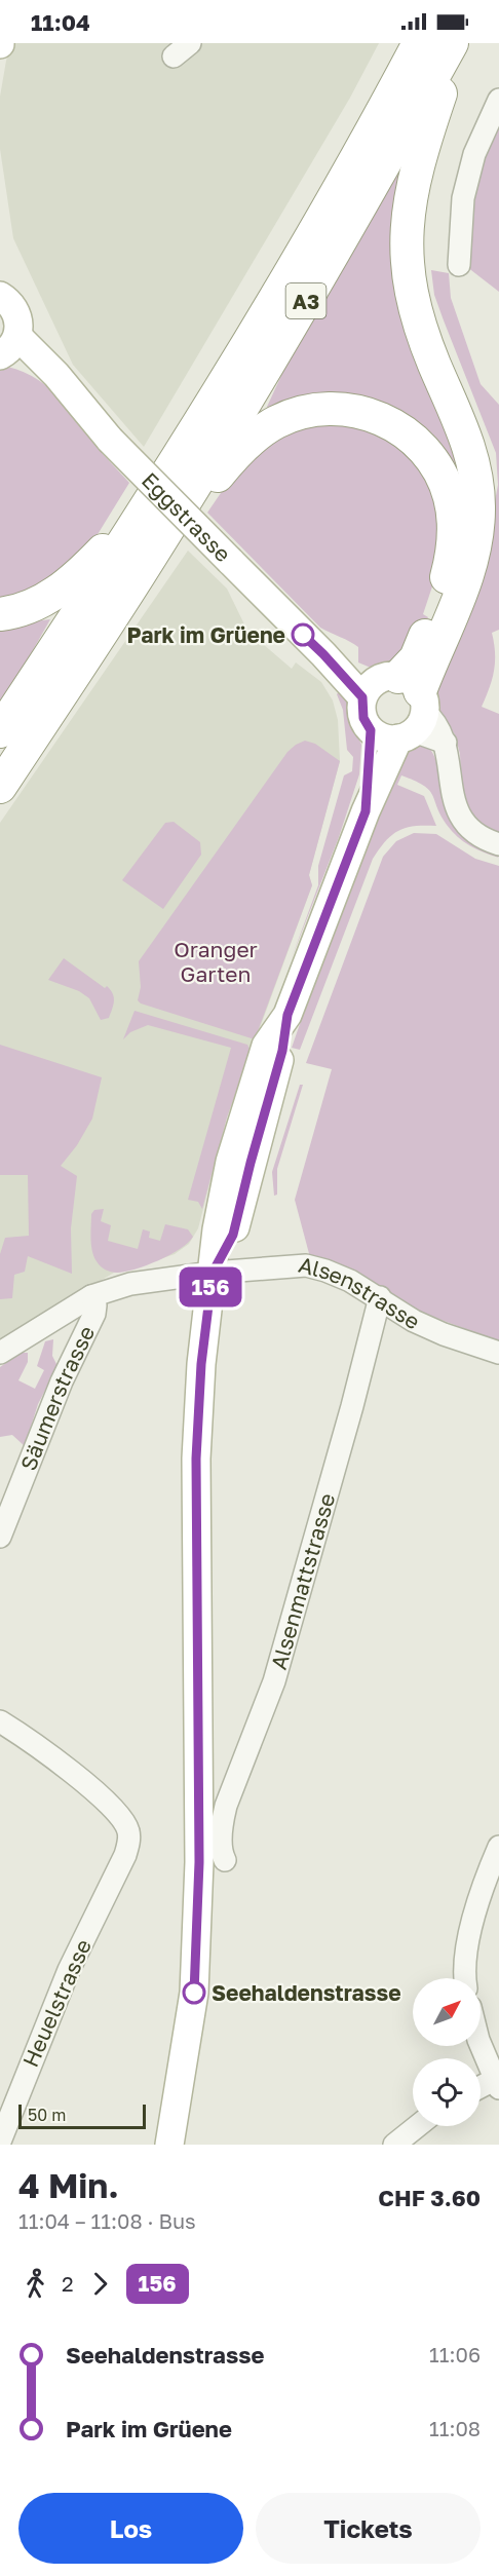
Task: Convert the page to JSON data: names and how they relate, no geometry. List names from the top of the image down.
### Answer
{
  "streets": {
    "highway": ["A3"],
    "main road": ["Eggstrasse"],
    "street": [
      "Alsenstrasse",
      "Säumerstrasse",
      "Alsenmattstrasse",
      "Heuelstrasse"
    ]
  },
  "crossings": [
    ["Alsenstrasse", "Säumerstrasse"],
    ["Alsenstrasse", "Alsenmattstrasse"]
  ],
  "parks": ["Oranger Garten"],
  "places": ["Park im Grüene", "Seehaldenstrasse"],
  "lines": ["bus line 156"],
  "scale_bar": "50 m",
  "north": "top right",
  "page": {
    "status": "11:04",
    "on_map": "156",
    "scale": "50 m",
    "heading": ["4 Min.", "11:04 – 11:08 · Bus", "CHF 3.60"],
    "legs": ["2", "156"],
    "list": [
      {
        "name": "Seehaldenstrasse",
        "value": "11:06"
      },
      {
        "name": "Park im Grüene",
        "value": "11:08"
      }
    ],
    "buttons": ["Los", "Tickets"]
  }
}
